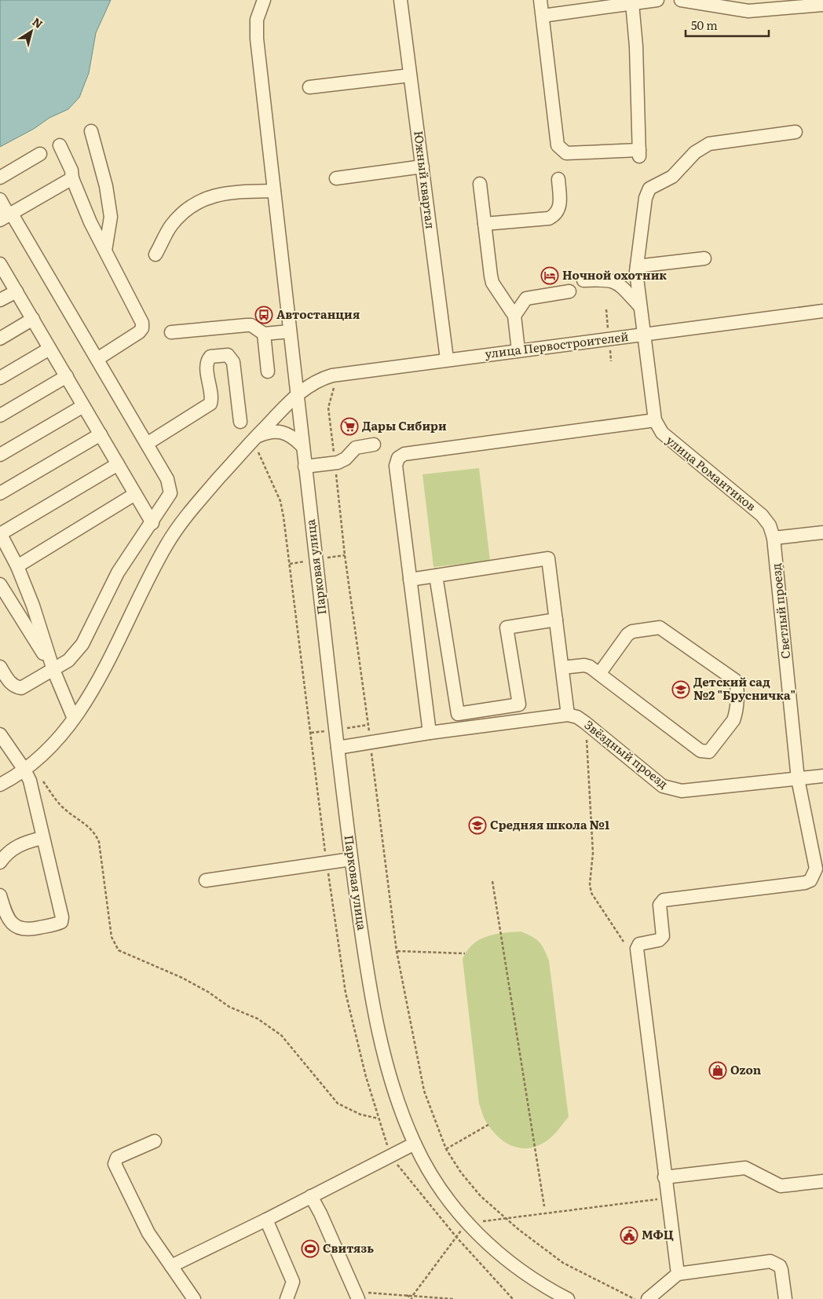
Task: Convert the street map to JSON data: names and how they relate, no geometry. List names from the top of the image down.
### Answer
{
  "streets": {
    "street": [
      "Южный квартал",
      "улица Первостроителей",
      "улица Романтиков",
      "Парковая улица",
      "Светлый проезд",
      "Звёздный проезд"
    ]
  },
  "crossings": [
    ["Южный квартал", "улица Первостроителей"],
    ["улица Первостроителей", "улица Романтиков"],
    ["улица Первостроителей", "Парковая улица"],
    ["улица Романтиков", "Светлый проезд"],
    ["Светлый проезд", "Звёздный проезд"]
  ],
  "places": {
    "hotel": ["Ночной охотник"],
    "bus stop": ["Автостанция"],
    "supermarket": ["Дары Сибири"],
    "school or university": ["Детский сад №2 \"Брусничка\"", "Средняя школа №1"],
    "shop": ["Ozon"],
    "public building": ["МФЦ"],
    "sports": ["Свитязь"]
  },
  "scale_bar": "50 m",
  "north": "top right"
}
